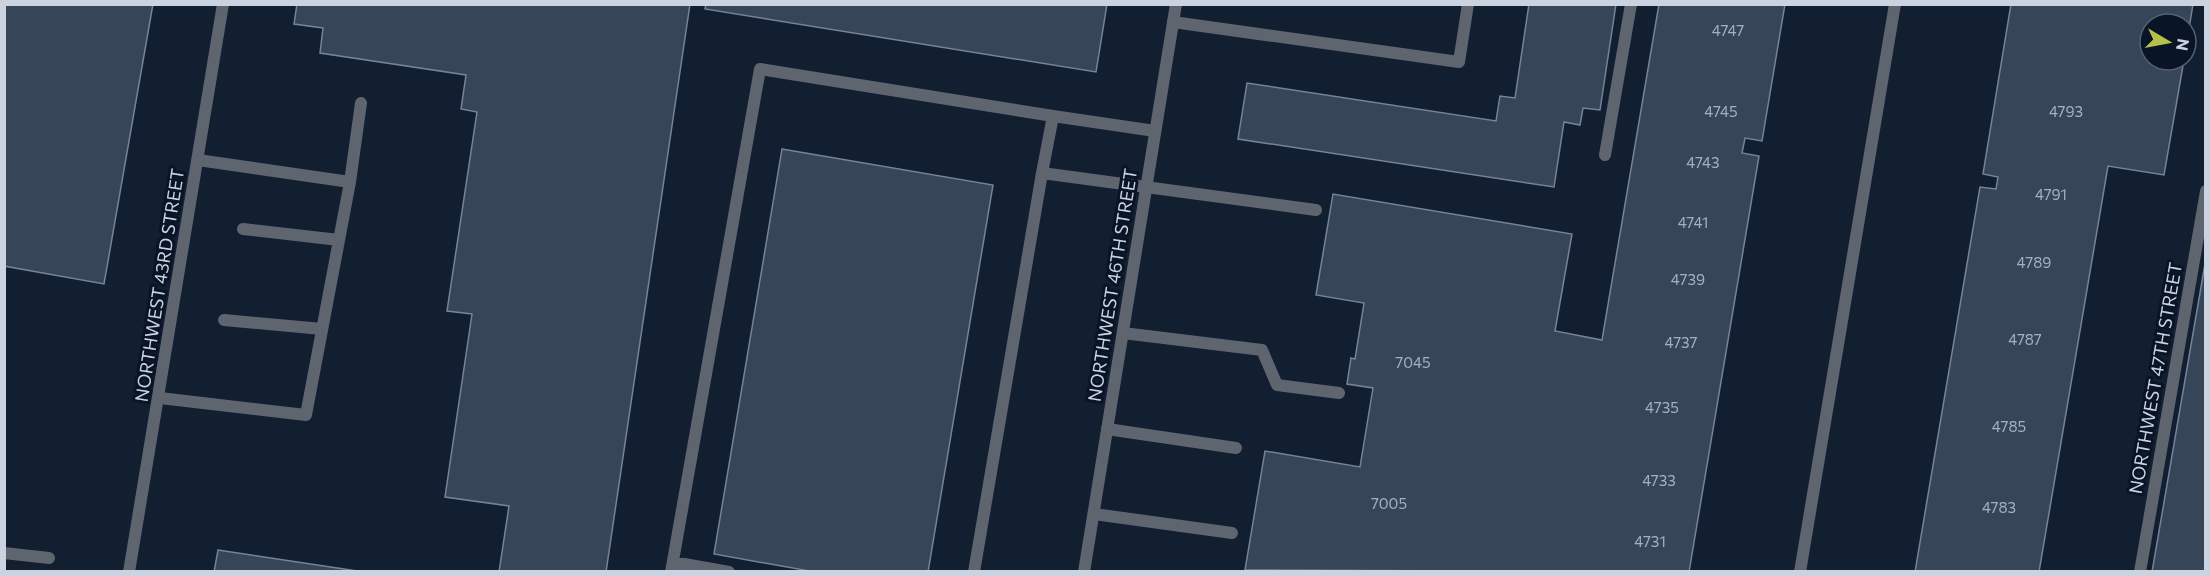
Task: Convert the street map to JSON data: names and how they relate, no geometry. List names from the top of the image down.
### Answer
{
  "streets": {
    "street": ["NORTHWEST 43RD STREET", "NORTHWEST 46TH STREET", "NORTHWEST 47TH STREET"]
  },
  "house_numbers": [
    "4747",
    "4745",
    "4793",
    "4743",
    "4791",
    "4741",
    "4789",
    "4739",
    "4787",
    "4737",
    "7045",
    "4735",
    "4785",
    "4733",
    "7005",
    "4783",
    "4731"
  ],
  "north": "right"
}
